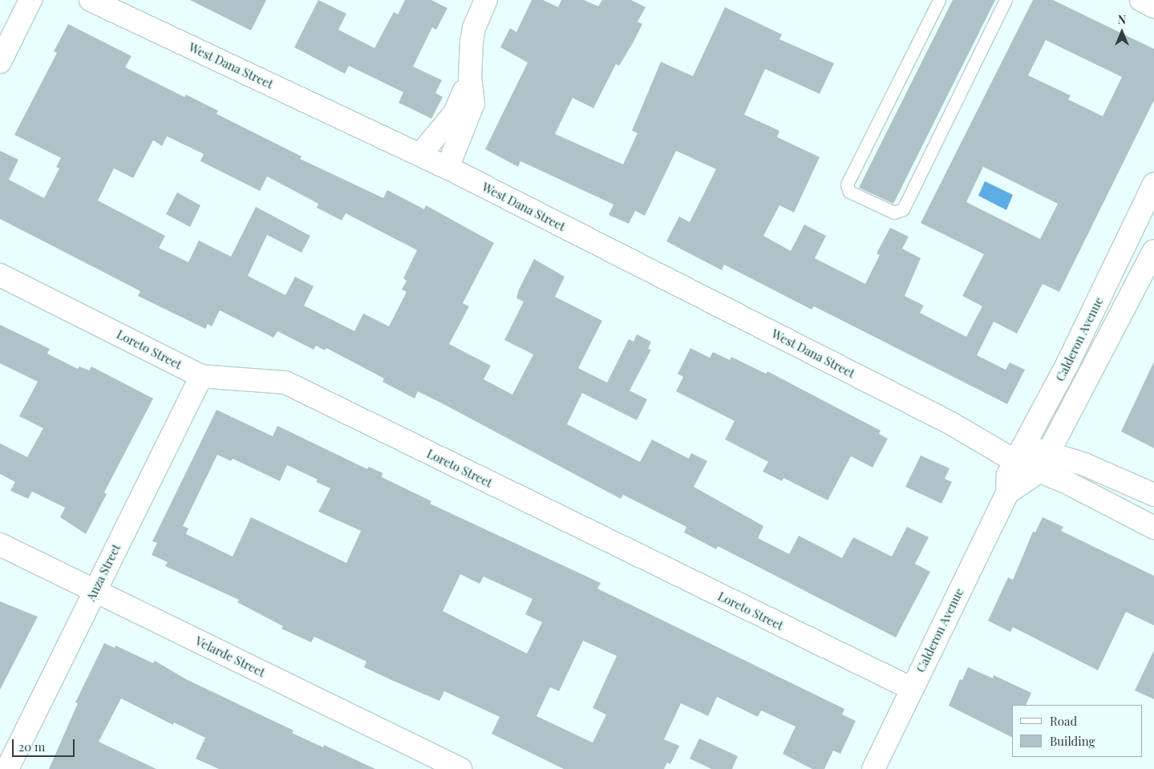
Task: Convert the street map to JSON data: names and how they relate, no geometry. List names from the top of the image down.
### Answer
{
  "streets": {
    "street": [
      "West Dana Street",
      "Calderon Avenue",
      "Loreto Street",
      "Anza Street",
      "Velarde Street"
    ]
  },
  "crossings": [
    ["West Dana Street", "Calderon Avenue"],
    ["Calderon Avenue", "Loreto Street"],
    ["Loreto Street", "Anza Street"],
    ["Anza Street", "Velarde Street"]
  ],
  "legend": ["Road", "Building"],
  "scale_bar": "20 m",
  "north": "top"
}
